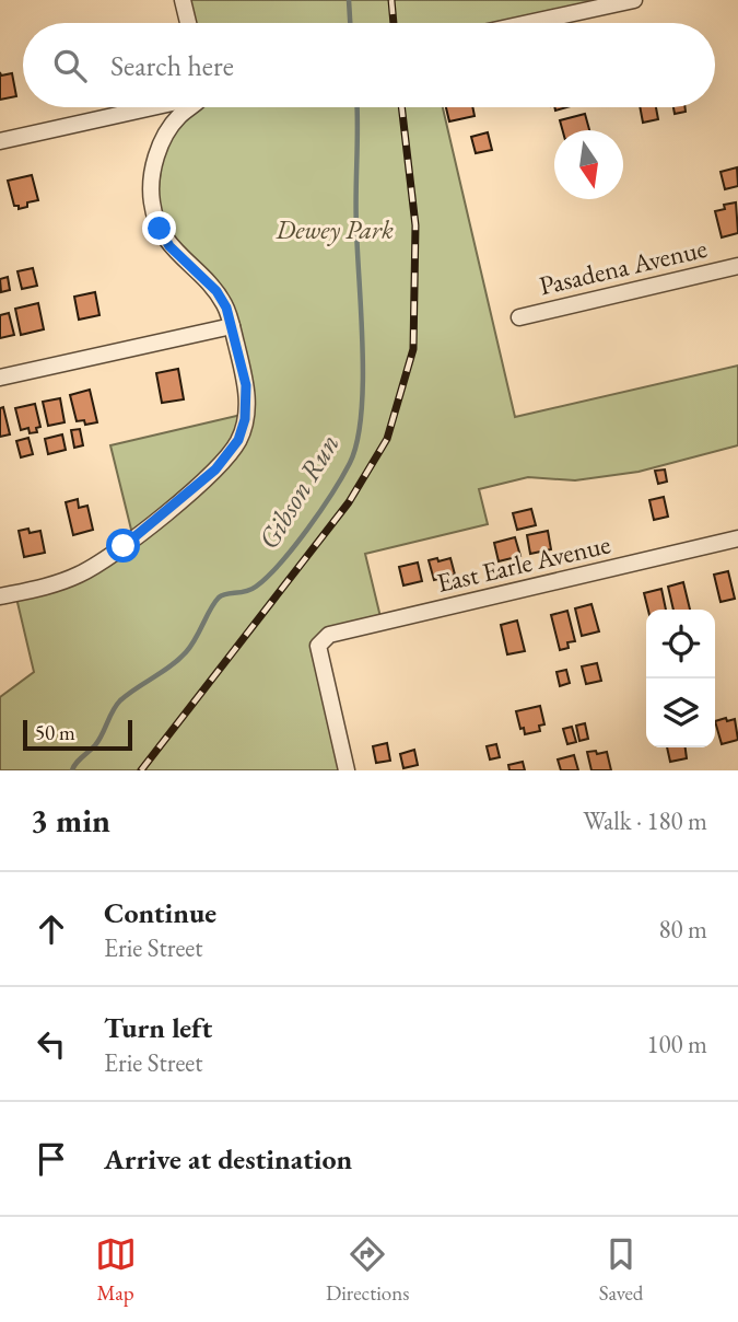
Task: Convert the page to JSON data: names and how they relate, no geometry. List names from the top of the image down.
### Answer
{
  "streets": {
    "street": ["Pasadena Avenue", "East Earle Avenue"]
  },
  "water": ["Gibson Run"],
  "parks": ["Dewey Park"],
  "scale_bar": "50 m",
  "north": "bottom",
  "page": {
    "search": "Search here",
    "scale": "50 m",
    "heading": ["3 min", "Walk · 180 m"],
    "list": [
      ["Continue", "Erie Street", "80 m"],
      ["Turn left", "Erie Street", "100 m"],
      "Arrive at destination"
    ],
    "nav": ["Map", "Directions", "Saved"]
  }
}
